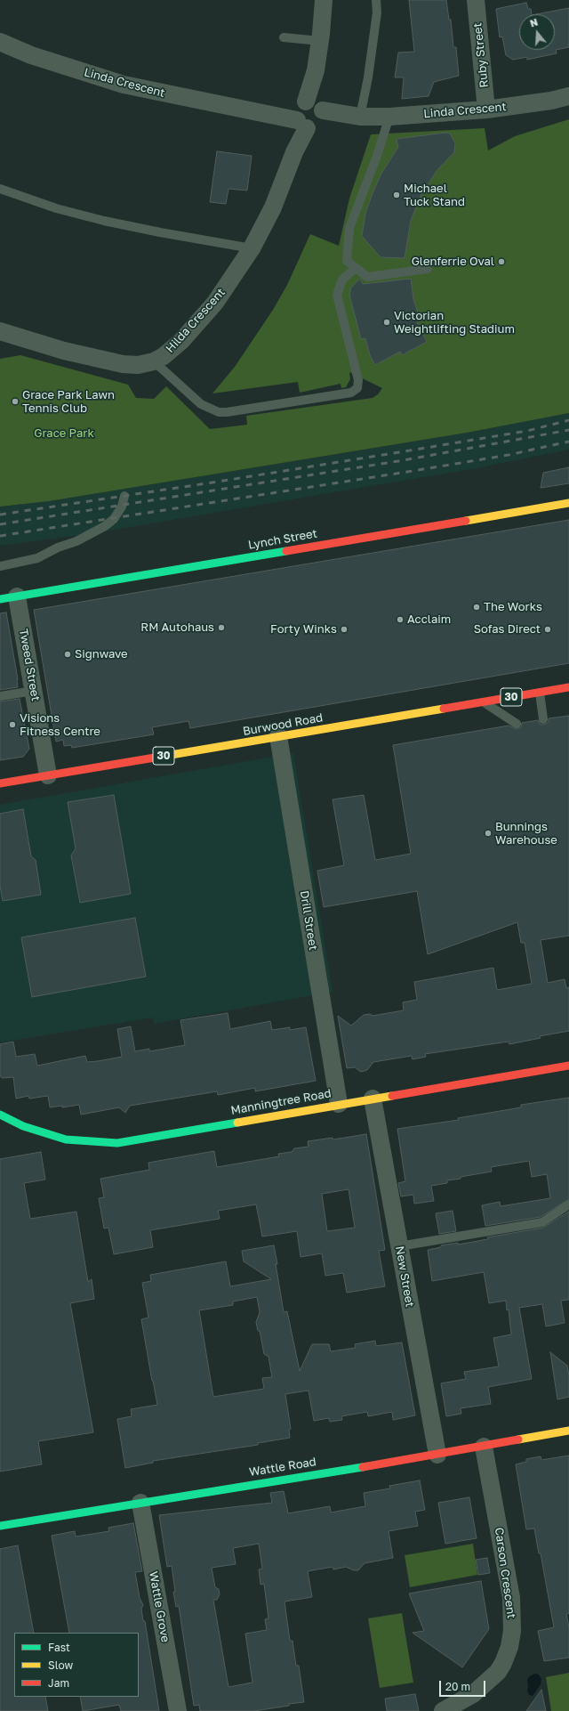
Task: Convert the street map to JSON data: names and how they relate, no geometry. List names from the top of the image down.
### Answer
{
  "streets": {
    "street": [
      "Ruby Street",
      "Linda Crescent",
      "Hilda Crescent",
      "Lynch Street",
      "Tweed Street",
      "30",
      "Burwood Road",
      "Drill Street",
      "Manningtree Road",
      "New Street",
      "Wattle Road",
      "Carson Crescent",
      "Wattle Grove"
    ]
  },
  "crossings": [
    ["Ruby Street", "Linda Crescent"],
    ["Linda Crescent", "Hilda Crescent"],
    ["Lynch Street", "Tweed Street"],
    ["Tweed Street", "Burwood Road"],
    ["Burwood Road", "Drill Street"],
    ["Drill Street", "Manningtree Road"],
    ["Manningtree Road", "New Street"],
    ["New Street", "Wattle Road"],
    ["Wattle Road", "Carson Crescent"],
    ["Wattle Road", "Wattle Grove"]
  ],
  "parks": ["Grace Park"],
  "places": [
    "Michael Tuck Stand",
    "Glenferrie Oval",
    "Victorian Weightlifting Stadium",
    "Grace Park Lawn Tennis Club",
    "The Works",
    "Acclaim",
    "RM Autohaus",
    "Forty Winks",
    "Sofas Direct",
    "Signwave",
    "Visions Fitness Centre",
    "Bunnings Warehouse"
  ],
  "legend": ["Fast", "Slow", "Jam"],
  "scale_bar": "20 m",
  "north": "top"
}
